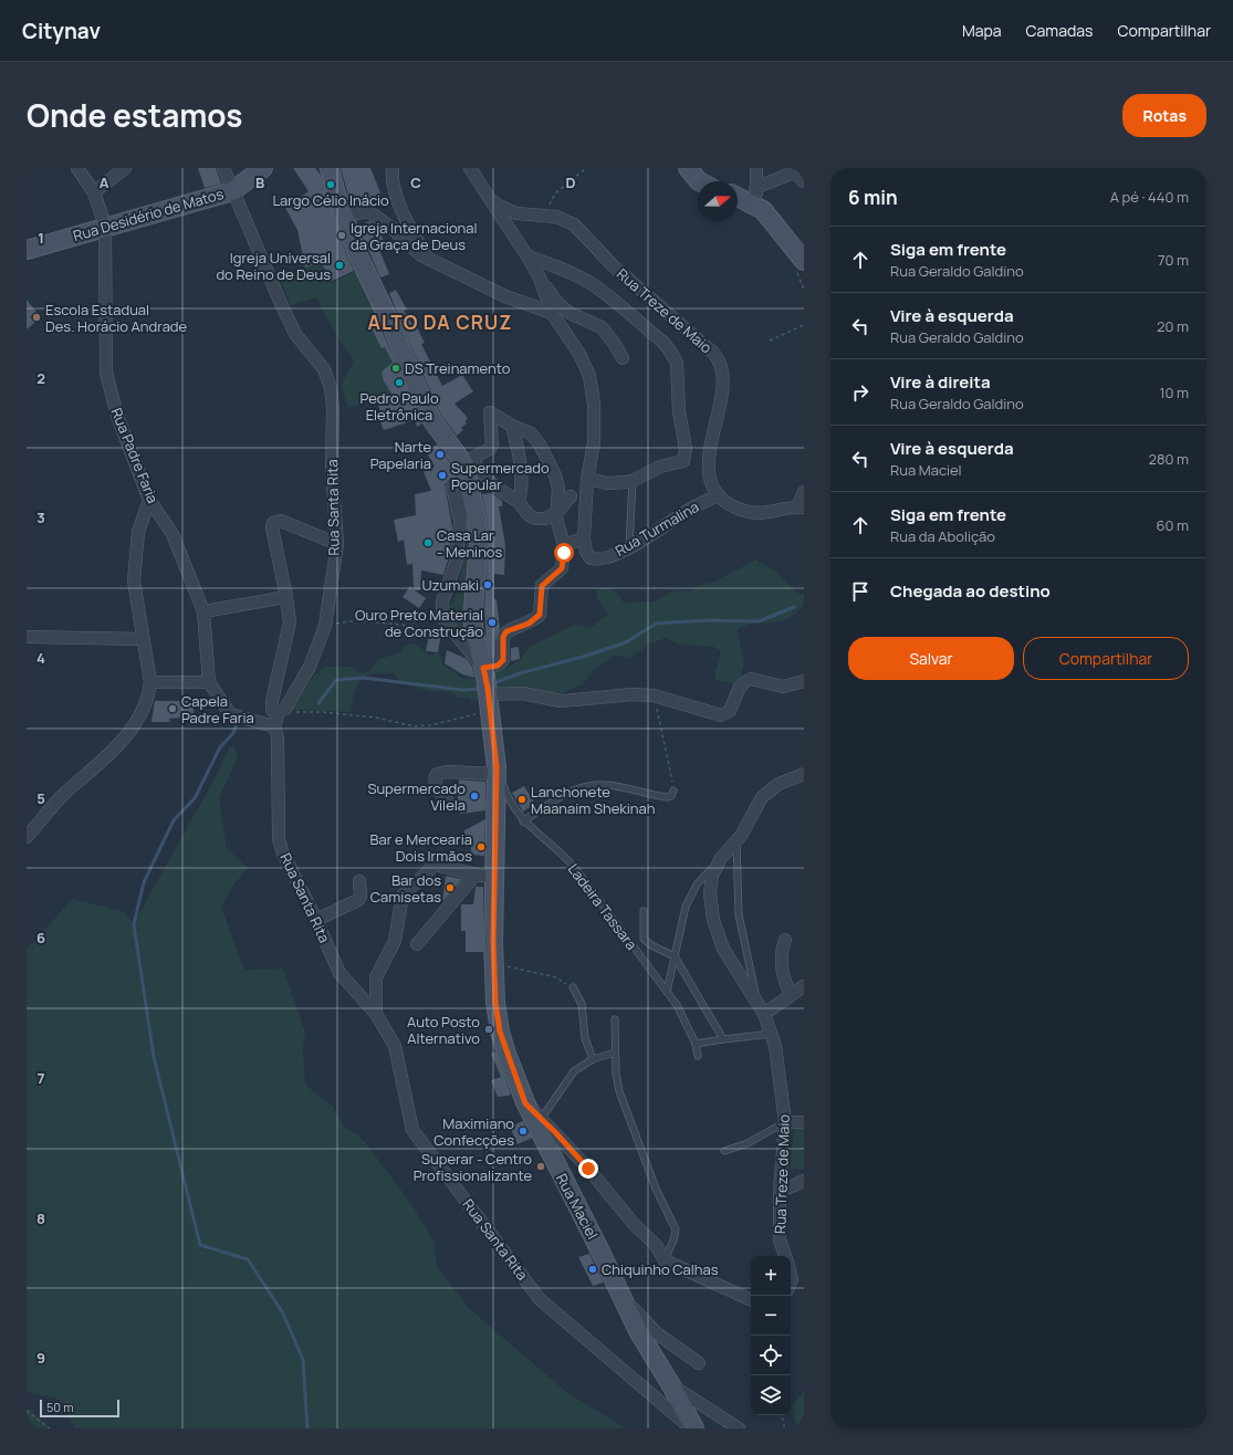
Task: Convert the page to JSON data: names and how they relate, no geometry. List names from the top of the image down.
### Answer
{
  "streets": {
    "main road": ["Rua Desidério de Matos", "Rua Maciel"],
    "street": [
      "Rua Treze de Maio",
      "Rua Padre Faria",
      "Rua Santa Rita",
      "Rua Turmalina"
    ],
    "lane": ["Ladeira Tassara"]
  },
  "crossings": [
    ["Rua Desidério de Matos", "Rua Padre Faria"],
    ["Rua Desidério de Matos", "Rua Santa Rita"],
    ["Rua Treze de Maio", "Rua Turmalina"],
    ["Rua Padre Faria", "Rua Santa Rita"],
    ["Rua Santa Rita", "Rua Maciel"],
    ["Ladeira Tassara", "Rua Maciel"]
  ],
  "districts": ["ALTO DA CRUZ"],
  "places": [
    "Largo Célio Inácio",
    "Igreja Internacional da Graça de Deus",
    "Igreja Universal do Reino de Deus",
    "Escola Estadual Des. Horácio Andrade",
    "DS Treinamento",
    "Pedro Paulo Eletrônica",
    "Narte Papelaria",
    "Supermercado Popular",
    "Casa Lar - Meninos",
    "Uzumaki",
    "Ouro Preto Material de Construção",
    "Capela Padre Faria",
    "Supermercado Vilela",
    "Lanchonete Maanaim Shekinah",
    "Bar e Mercearia Dois Irmãos",
    "Bar dos Camisetas",
    "Auto Posto Alternativo",
    "Maximiano Confecções",
    "Superar - Centro Profissionalizante",
    "Chiquinho Calhas"
  ],
  "scale_bar": "50 m",
  "north": "right",
  "page": {
    "header": "Citynav",
    "nav": ["Mapa", "Camadas", "Compartilhar"],
    "title": "Onde estamos",
    "buttons": [
      "Rotas",
      ["Salvar", "Compartilhar"]
    ],
    "heading": ["6 min", "A pé · 440 m"],
    "list": [
      ["Siga em frente", "Rua Geraldo Galdino", "70 m"],
      ["Vire à esquerda", "Rua Geraldo Galdino", "20 m"],
      ["Vire à direita", "Rua Geraldo Galdino", "10 m"],
      ["Vire à esquerda", "Rua Maciel", "280 m"],
      ["Siga em frente", "Rua da Abolição", "60 m"],
      "Chegada ao destino"
    ],
    "map_buttons": ["+", "−"],
    "scale": "50 m"
  },
  "grid": {
    "columns": [
      "A",
      "B",
      "C",
      "D"
    ],
    "rows": [
      "1",
      "2",
      "3",
      "4",
      "5",
      "6",
      "7",
      "8",
      "9"
    ]
  }
}
